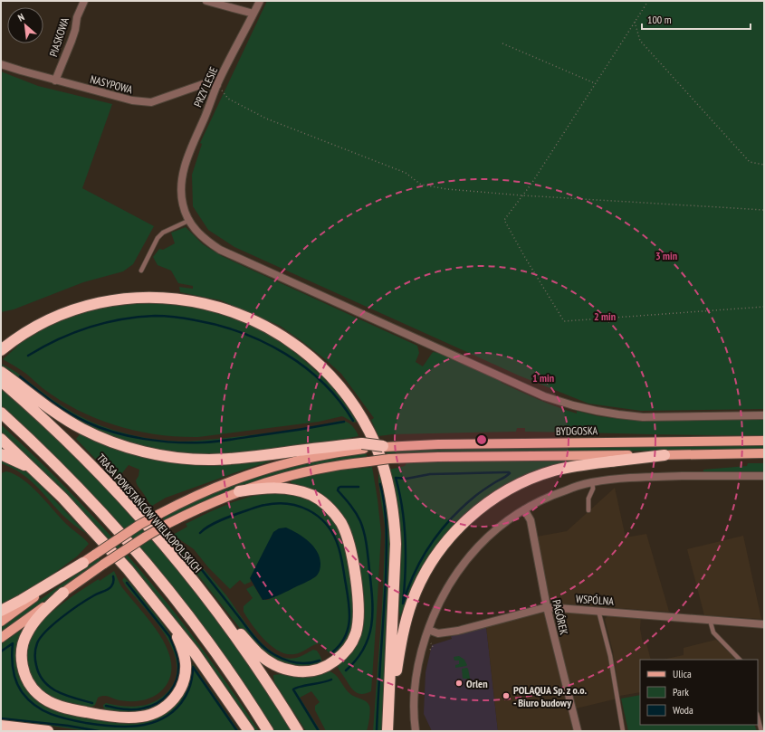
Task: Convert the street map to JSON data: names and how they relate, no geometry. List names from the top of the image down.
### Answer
{
  "streets": {
    "highway": ["TRASA POWSTAŃCÓW WIELKOPOLSKICH"],
    "main road": ["BYDGOSKA"],
    "street": [
      "PIASKOWA",
      "NASYPOWA",
      "PRZY LESIE",
      "WSPÓLNA",
      "PAGÓREK"
    ]
  },
  "crossings": [
    ["PIASKOWA", "NASYPOWA"],
    ["NASYPOWA", "PRZY LESIE"],
    ["WSPÓLNA", "PAGÓREK"]
  ],
  "places": ["Orlen", "POLAQUA Sp. z o.o. - Biuro budowy"],
  "legend": ["Ulica", "Park", "Woda"],
  "scale_bar": "100 m",
  "north": "top left",
  "rings": ["3 min", "2 min", "1 min"]
}
